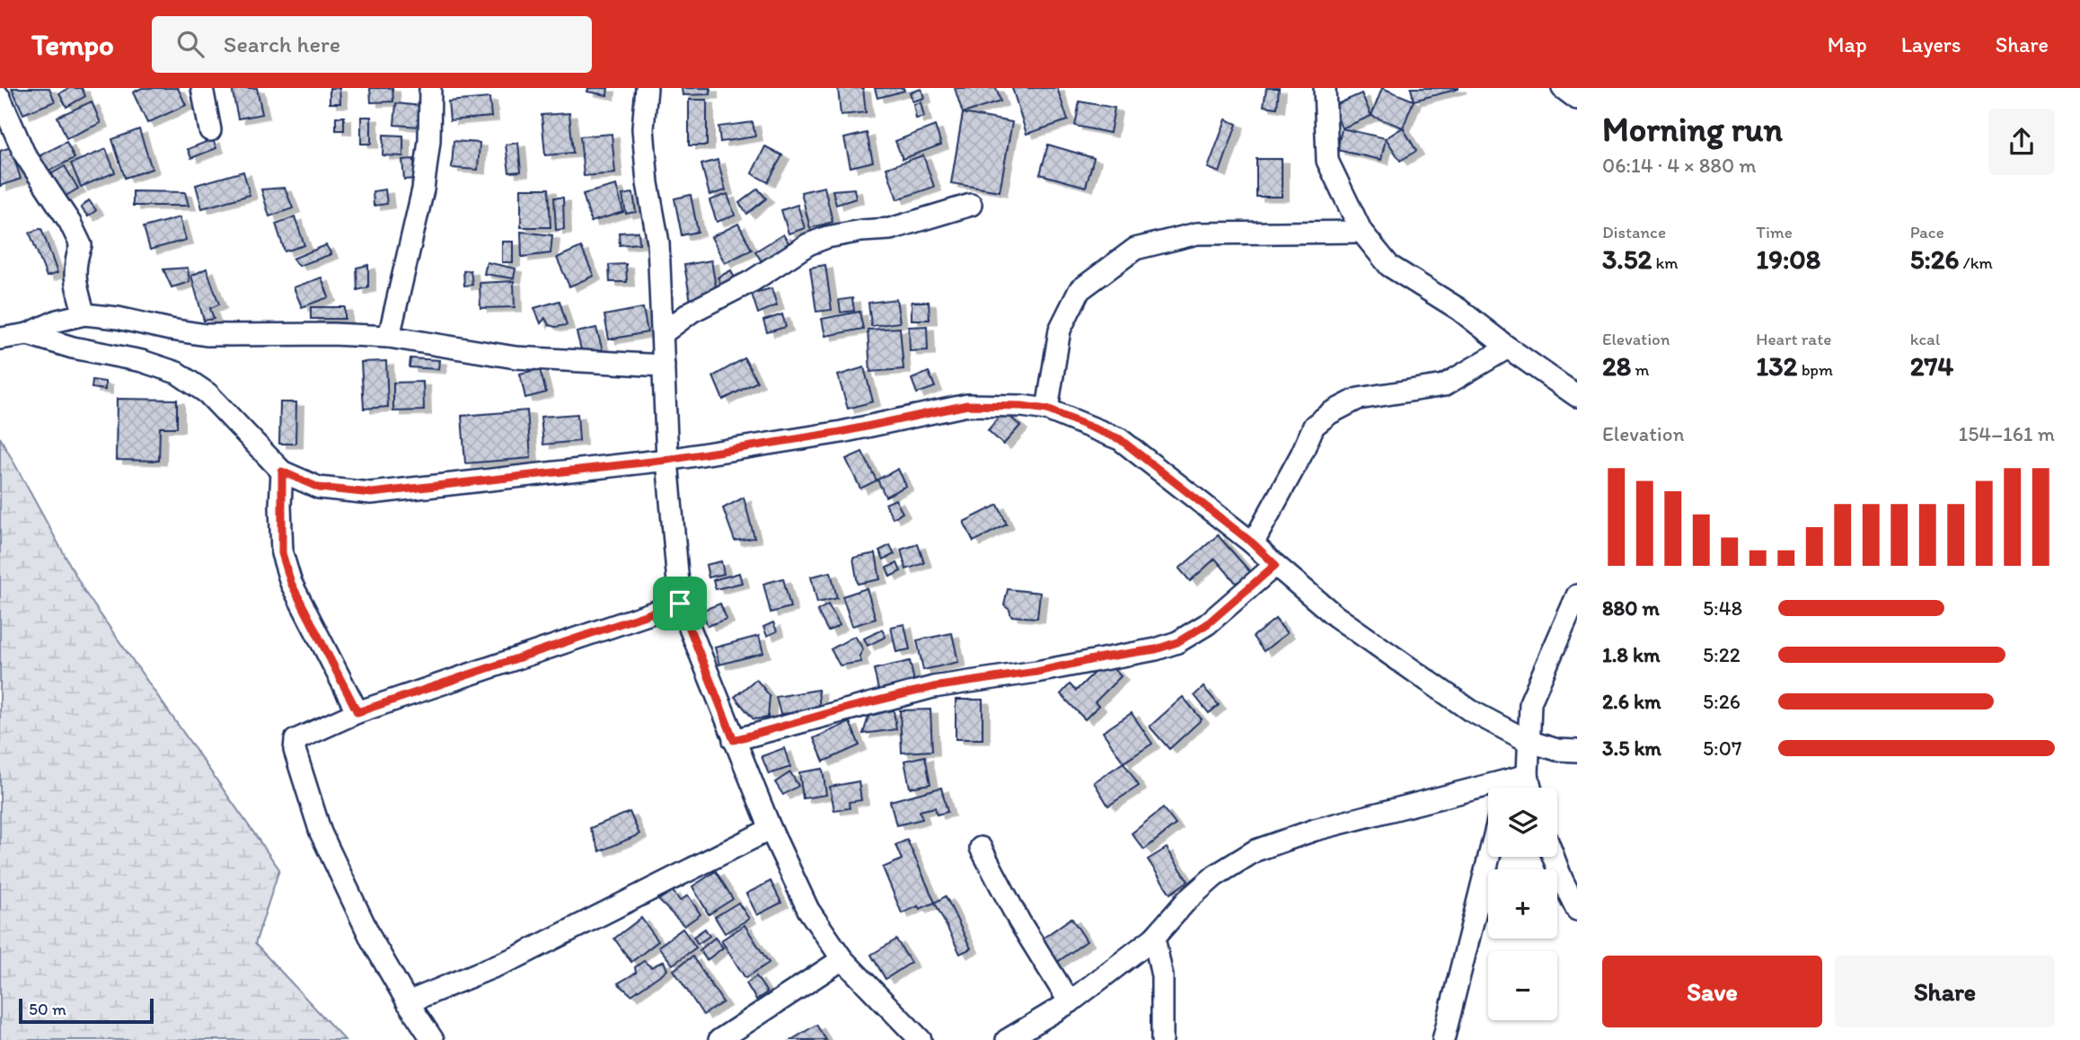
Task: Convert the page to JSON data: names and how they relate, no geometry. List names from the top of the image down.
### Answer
{
  "scale_bar": "50 m",
  "page": {
    "header": "Tempo",
    "search": "Search here",
    "nav": ["Map", "Layers", "Share"],
    "heading": ["Morning run", "06:14 · 4 × 880 m"],
    "stats": [
      ["Distance", "3.52 km"],
      ["Time", "19:08"],
      ["Pace", "5:26 /km"],
      ["Elevation", "28 m"],
      ["Heart rate", "132 bpm"],
      ["kcal", "274"]
    ],
    "chart": ["Elevation", "154–161 m"],
    "list": [
      {
        "name": "880 m",
        "note": "5:48"
      },
      {
        "name": "1.8 km",
        "note": "5:22"
      },
      {
        "name": "2.6 km",
        "note": "5:26"
      },
      {
        "name": "3.5 km",
        "note": "5:07"
      }
    ],
    "map_buttons": ["+", "−"],
    "buttons": ["Save", "Share"],
    "scale": "50 m"
  }
}
